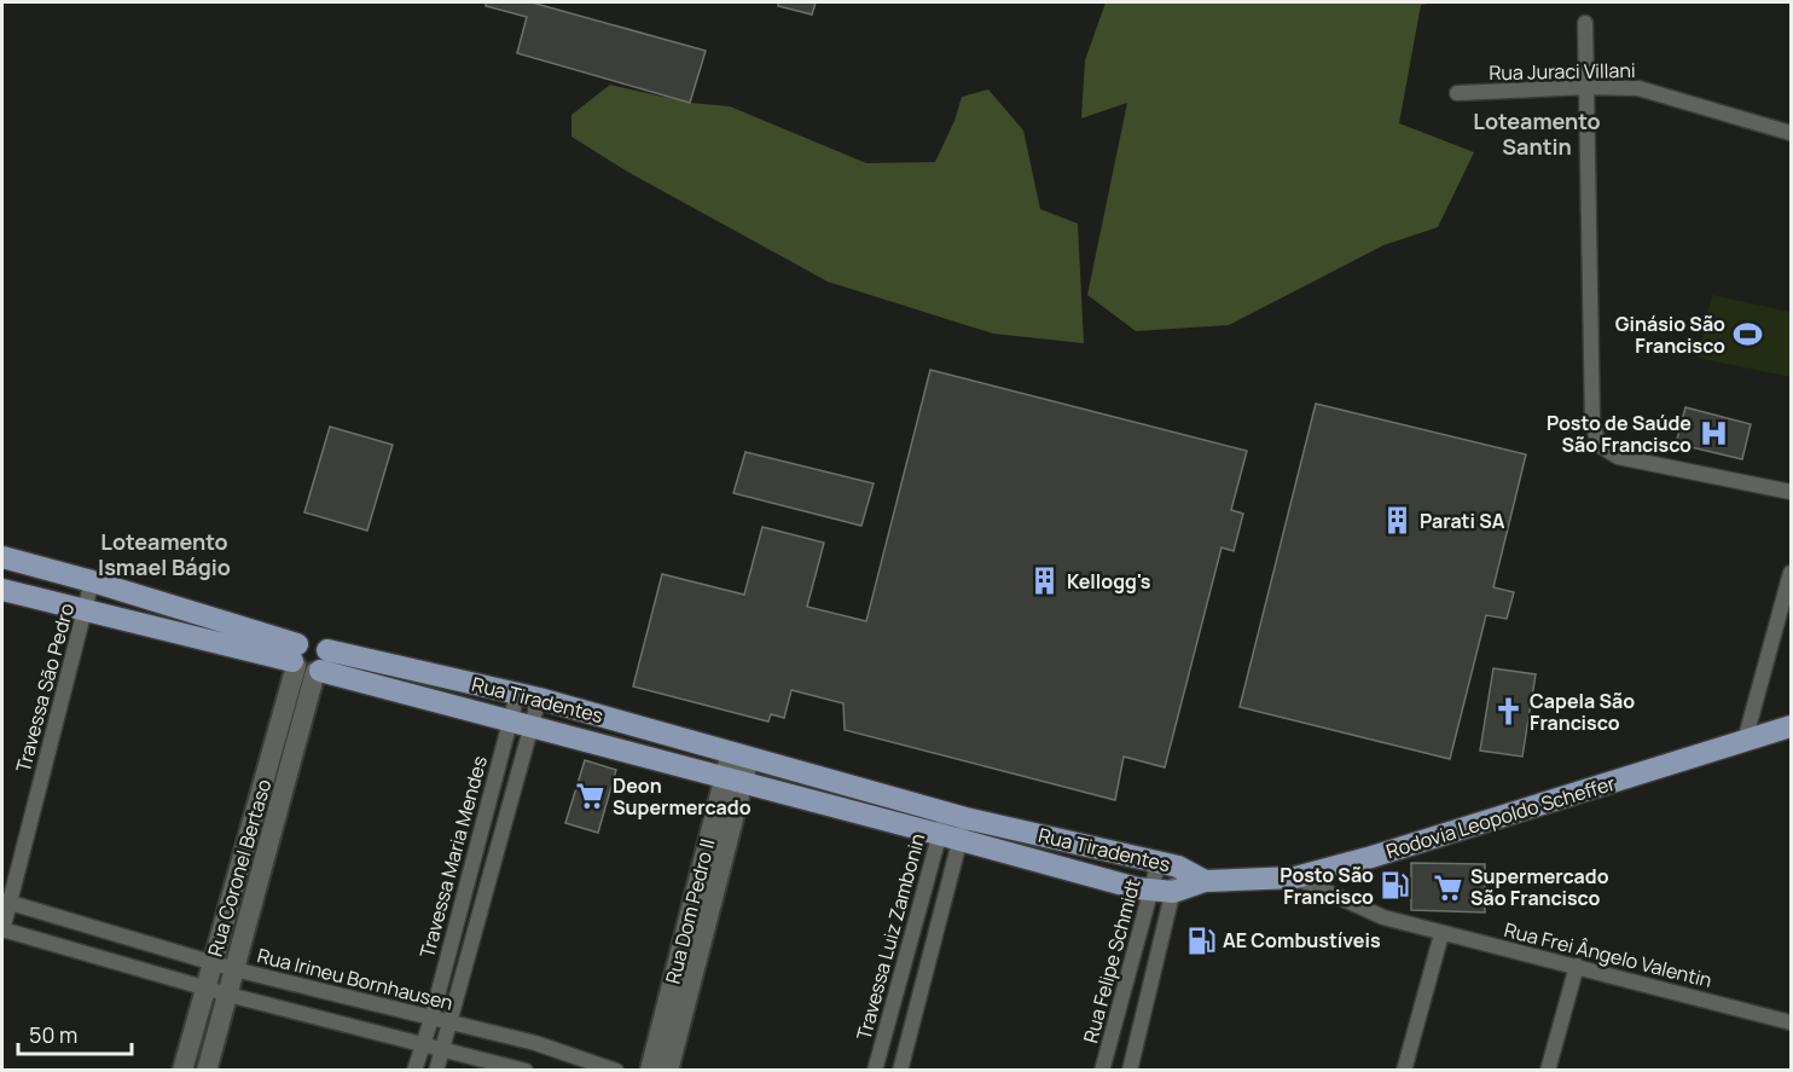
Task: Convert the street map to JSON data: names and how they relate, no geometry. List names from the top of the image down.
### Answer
{
  "streets": {
    "main road": ["Rua Tiradentes", "Rodovia Leopoldo Scheffer"],
    "street": [
      "Rua Juraci Villani",
      "Travessa São Pedro",
      "Travessa Maria Mendes",
      "Rua Coronel Bertaso",
      "Rua Dom Pedro II",
      "Travessa Luiz Zambonin",
      "Rua Frei Ângelo Valentin",
      "Rua Felipe Schmidt",
      "Rua Irineu Bornhausen"
    ]
  },
  "crossings": [
    ["Travessa São Pedro", "Rua Tiradentes"],
    ["Travessa São Pedro", "Rua Irineu Bornhausen"],
    ["Rua Tiradentes", "Rodovia Leopoldo Scheffer"],
    ["Rua Tiradentes", "Travessa Maria Mendes"],
    ["Rua Tiradentes", "Rua Coronel Bertaso"],
    ["Rua Tiradentes", "Rua Dom Pedro II"],
    ["Rua Tiradentes", "Travessa Luiz Zambonin"],
    ["Rua Tiradentes", "Rua Felipe Schmidt"],
    ["Rodovia Leopoldo Scheffer", "Rua Frei Ângelo Valentin"],
    ["Travessa Maria Mendes", "Rua Irineu Bornhausen"],
    ["Rua Coronel Bertaso", "Rua Irineu Bornhausen"]
  ],
  "districts": ["Loteamento Santin", "Loteamento Ismael Bágio"],
  "places": {
    "sports": ["Ginásio São Francisco"],
    "hospital": ["Posto de Saúde São Francisco"],
    "building": ["Parati SA", "Kellogg's"],
    "church": ["Capela São Francisco"],
    "supermarket": ["Deon Supermercado", "Supermercado São Francisco"],
    "fuel station": ["Posto São Francisco", "AE Combustíveis"]
  },
  "scale_bar": "50 m"
}
